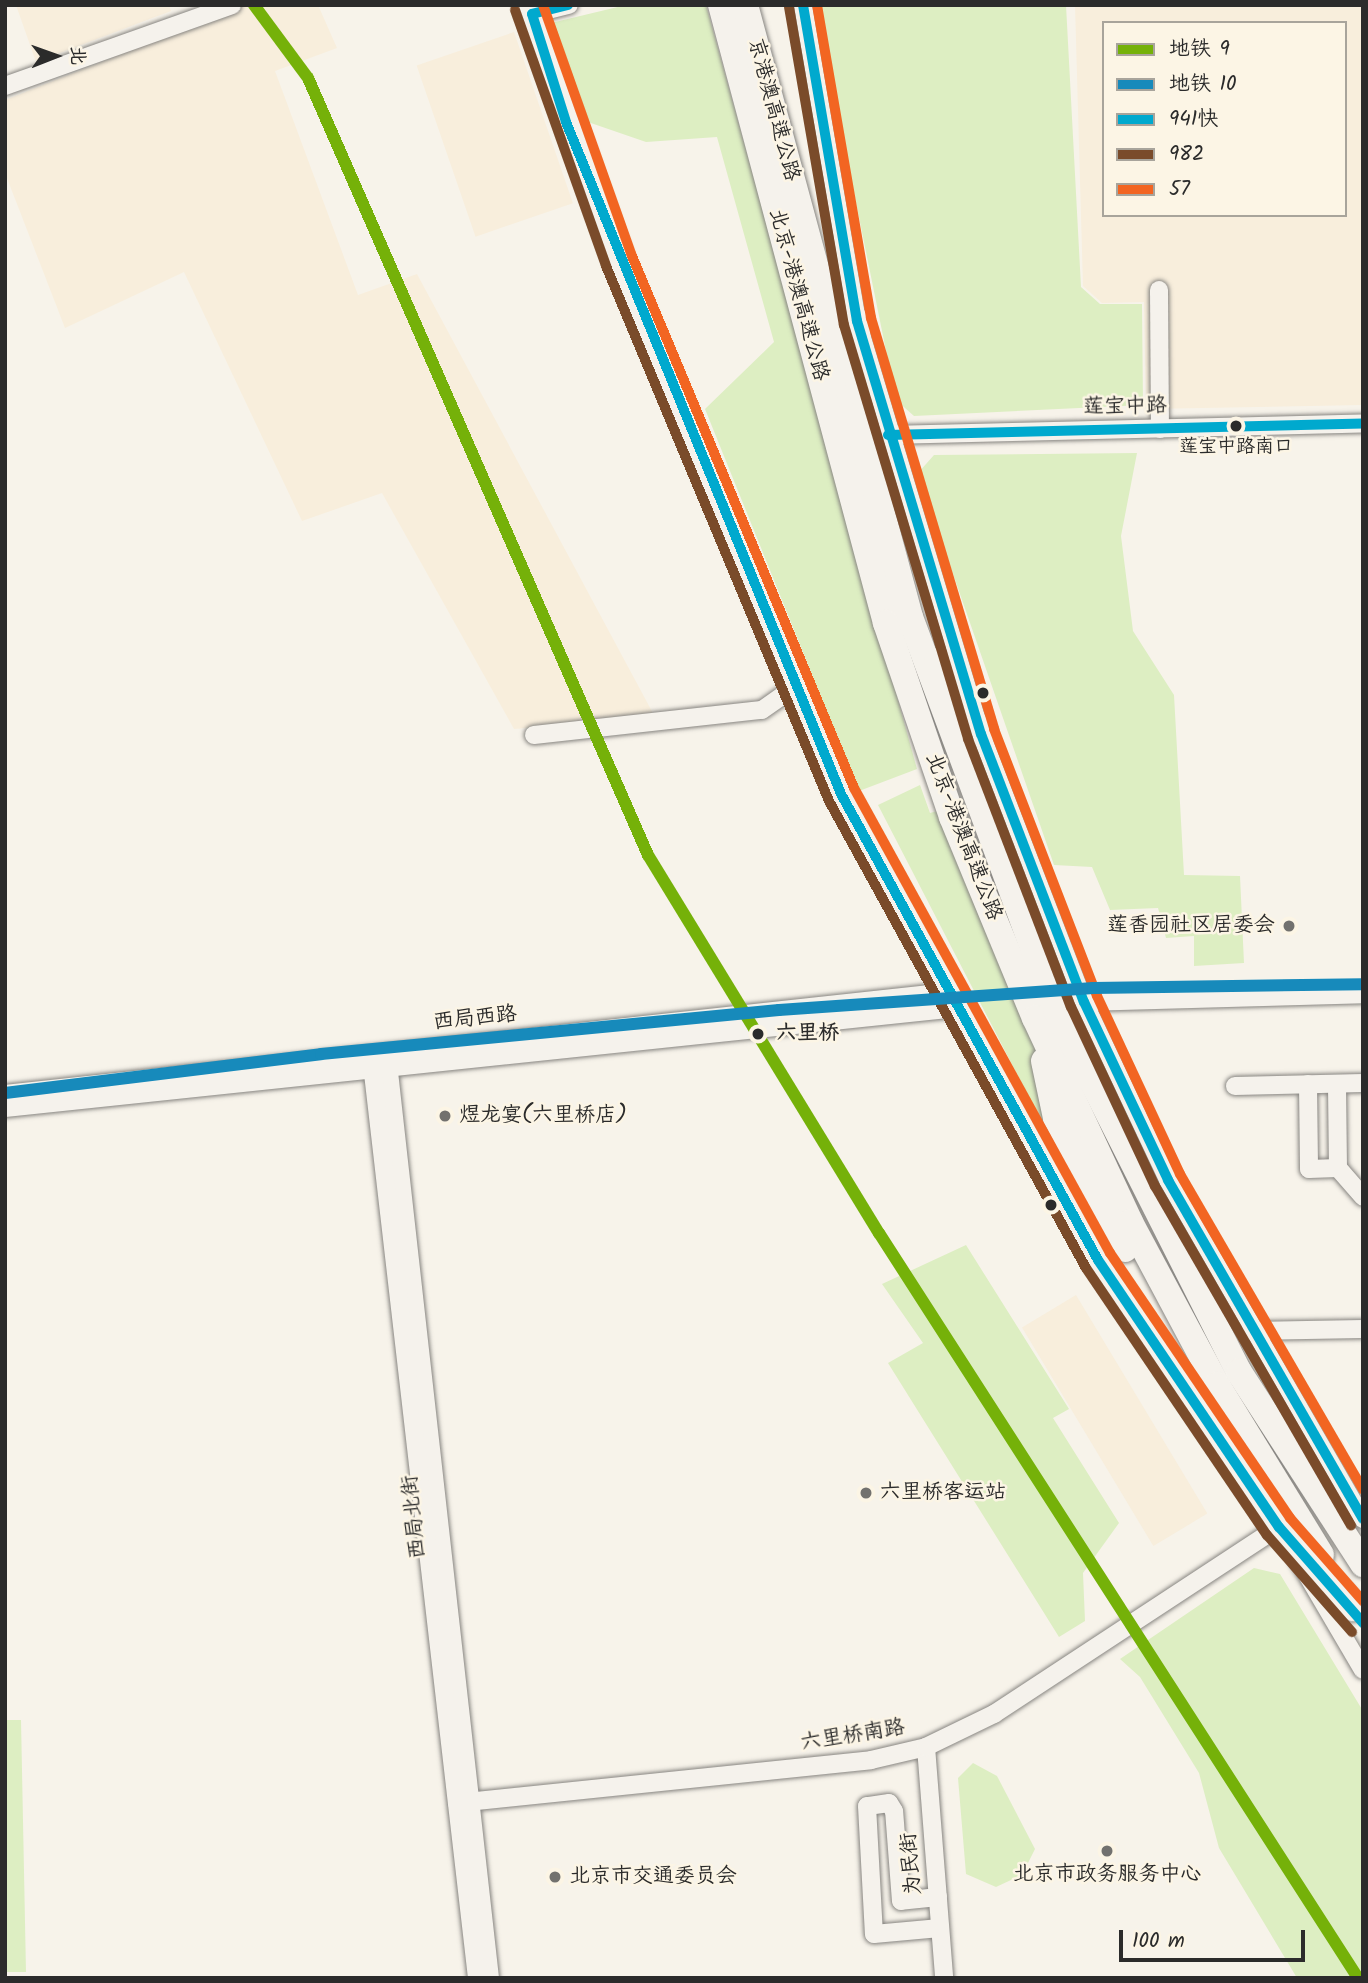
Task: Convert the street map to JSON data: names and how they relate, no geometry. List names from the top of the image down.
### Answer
{
  "streets": {
    "highway": ["京港澳高速公路", "北京-港澳高速公路"],
    "street": [
      "莲宝中路",
      "西局西路",
      "西局北街",
      "六里桥南路",
      "为民街"
    ]
  },
  "crossings": [
    ["西局西路", "西局北街"],
    ["西局北街", "六里桥南路"],
    ["六里桥南路", "为民街"]
  ],
  "places": [
    "莲宝中路南口",
    "莲香园社区居委会",
    "六里桥",
    "煜龙宴(六里桥店)",
    "六里桥客运站",
    "北京市政务服务中心",
    "北京市交通委员会"
  ],
  "lines": [
    "metro line 9",
    "transit line 941快",
    "transit line 57",
    "transit line 982",
    "metro line 10"
  ],
  "legend": [
    "地铁 9",
    "地铁 10",
    "941快",
    "982",
    "57"
  ],
  "scale_bar": "100 m",
  "north": "right"
}
